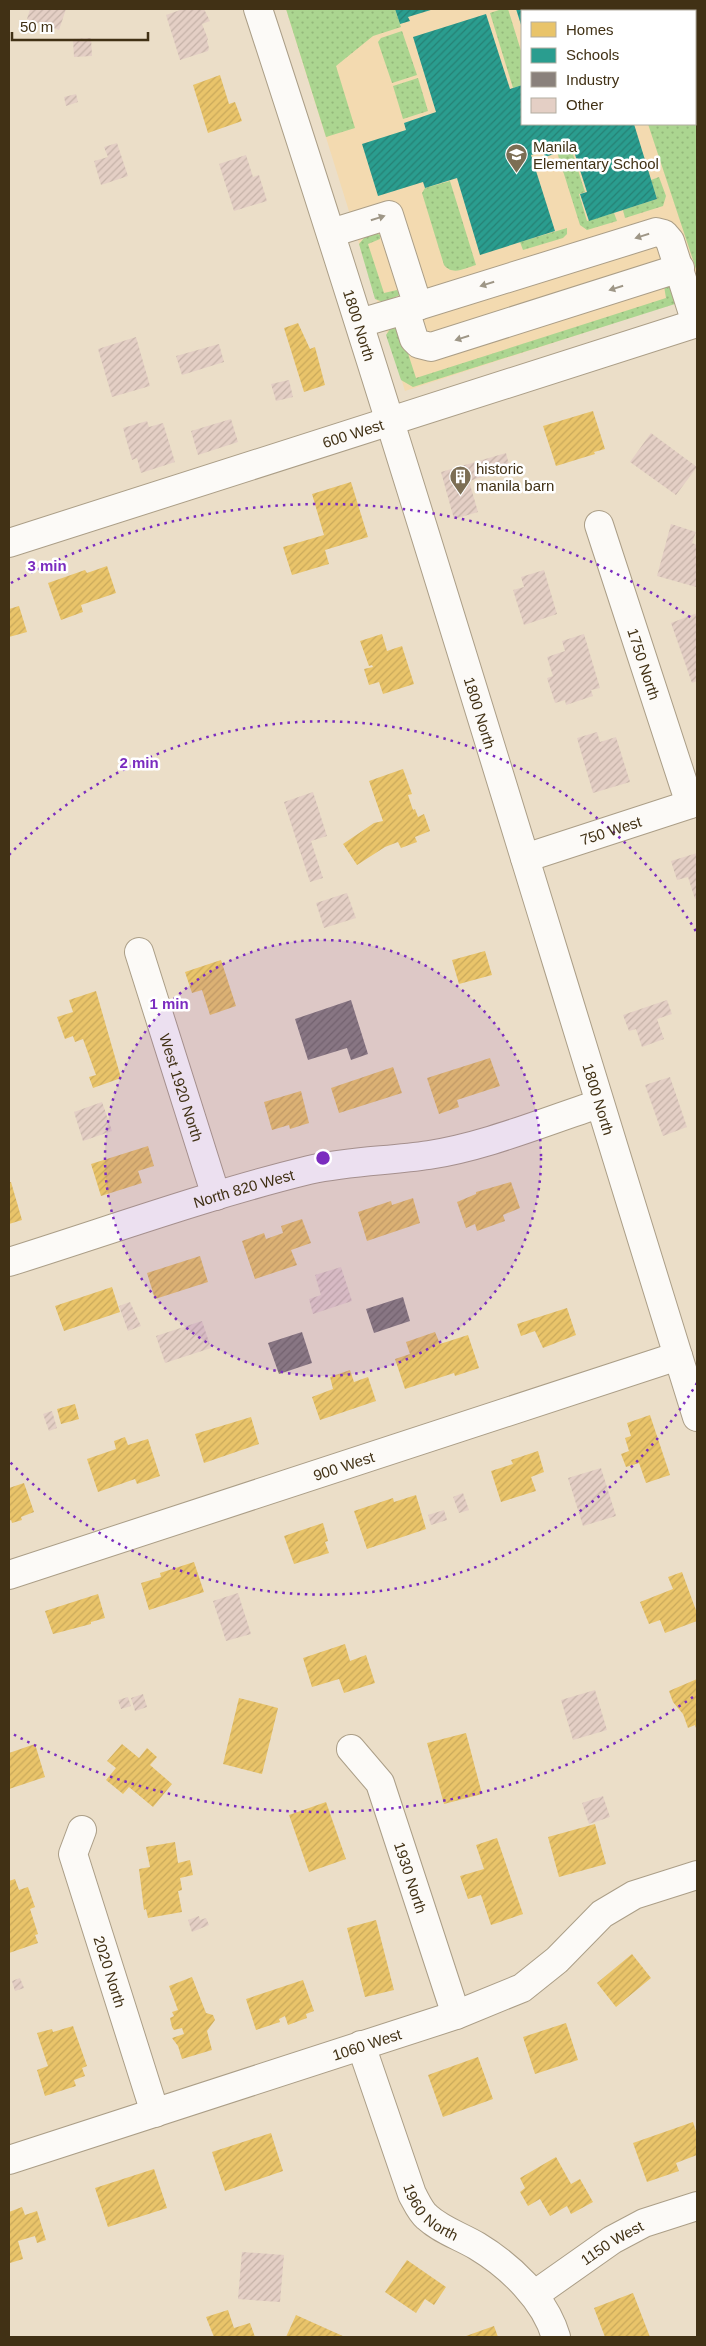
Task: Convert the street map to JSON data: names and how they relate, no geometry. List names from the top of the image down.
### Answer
{
  "streets": {
    "street": [
      "1800 North",
      "600 West",
      "1750 North",
      "750 West",
      "West 1920 North",
      "North 820 West",
      "900 West",
      "1930 North",
      "2020 North",
      "1060 West",
      "1960 North",
      "1150 West"
    ]
  },
  "crossings": [
    ["1800 North", "600 West"],
    ["1800 North", "750 West"],
    ["1800 North", "North 820 West"],
    ["1800 North", "900 West"],
    ["1750 North", "750 West"],
    ["West 1920 North", "North 820 West"],
    ["1930 North", "1060 West"],
    ["2020 North", "1060 West"],
    ["1060 West", "1960 North"],
    ["1960 North", "1150 West"]
  ],
  "places": {
    "school or university": ["Manila Elementary School"],
    "building": ["historic manila barn"]
  },
  "legend": [
    "Homes",
    "Schools",
    "Industry",
    "Other"
  ],
  "scale_bar": "50 m",
  "rings": ["3 min", "2 min", "1 min"]
}
